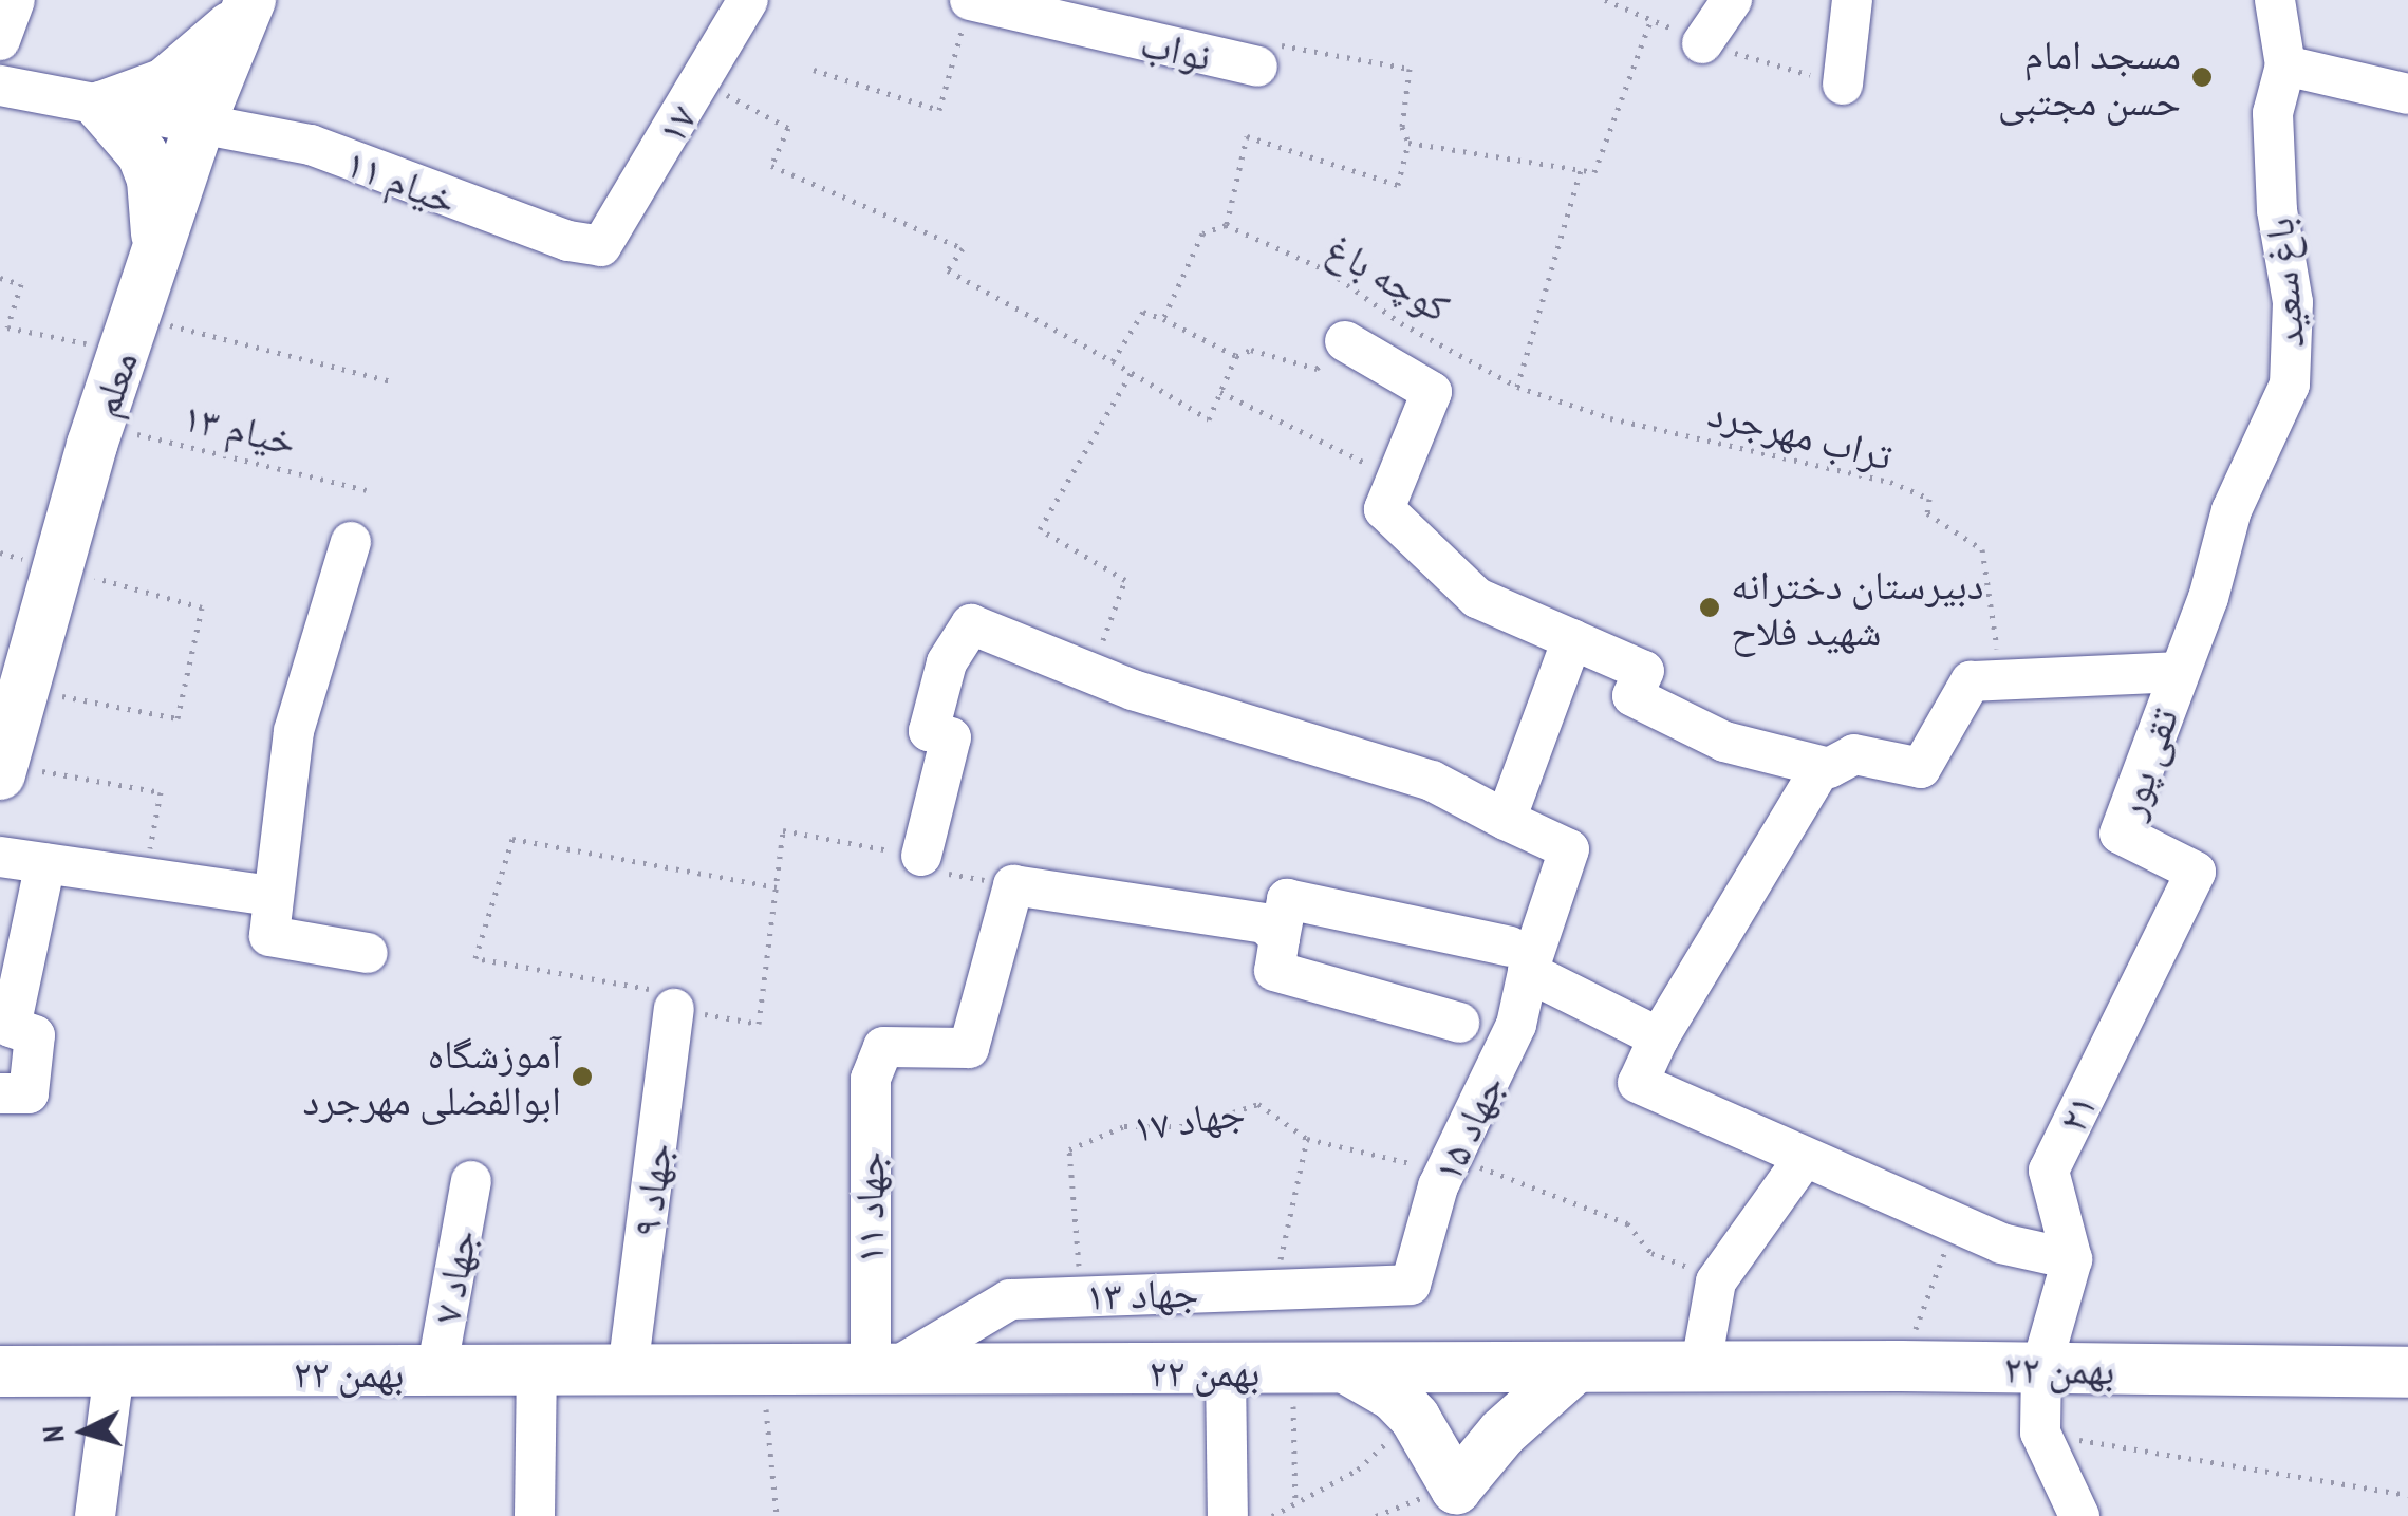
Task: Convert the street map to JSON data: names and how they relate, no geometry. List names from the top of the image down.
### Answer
{
  "streets": {
    "main road": ["معلم", "۲۲ بهمن"],
    "street": [
      "نواب",
      "۱۷",
      "خیام ۱۱",
      "باغ سعید",
      "تقی پور",
      "۲۱",
      "جهاد ۱۵",
      "جهاد ۹",
      "جهاد ۱۱",
      "جهاد ۷",
      "جهاد ۱۳"
    ],
    "path": [
      "کوچه باغ",
      "خیام ۱۳",
      "تراب مهرجرد",
      "جهاد ۱۷"
    ]
  },
  "crossings": [
    ["۱۷", "خیام ۱۱"],
    ["خیام ۱۱", "معلم"],
    ["کوچه باغ", "تراب مهرجرد"],
    ["باغ سعید", "تقی پور"],
    ["معلم", "خیام ۱۳"],
    ["تقی پور", "۲۱"],
    ["جهاد ۱۷", "جهاد ۱۵"],
    ["جهاد ۱۷", "جهاد ۱۳"],
    ["جهاد ۱۵", "جهاد ۱۳"],
    ["جهاد ۹", "۲۲ بهمن"],
    ["جهاد ۱۱", "جهاد ۱۳"],
    ["جهاد ۱۱", "۲۲ بهمن"],
    ["جهاد ۷", "۲۲ بهمن"],
    ["جهاد ۱۳", "۲۲ بهمن"]
  ],
  "places": ["مسجد امام حسن مجتبی", "دبیرستان دخترانه شهید فلاح", "آموزشگاه ابوالفضلی مهرجرد"],
  "north": "left"
}
